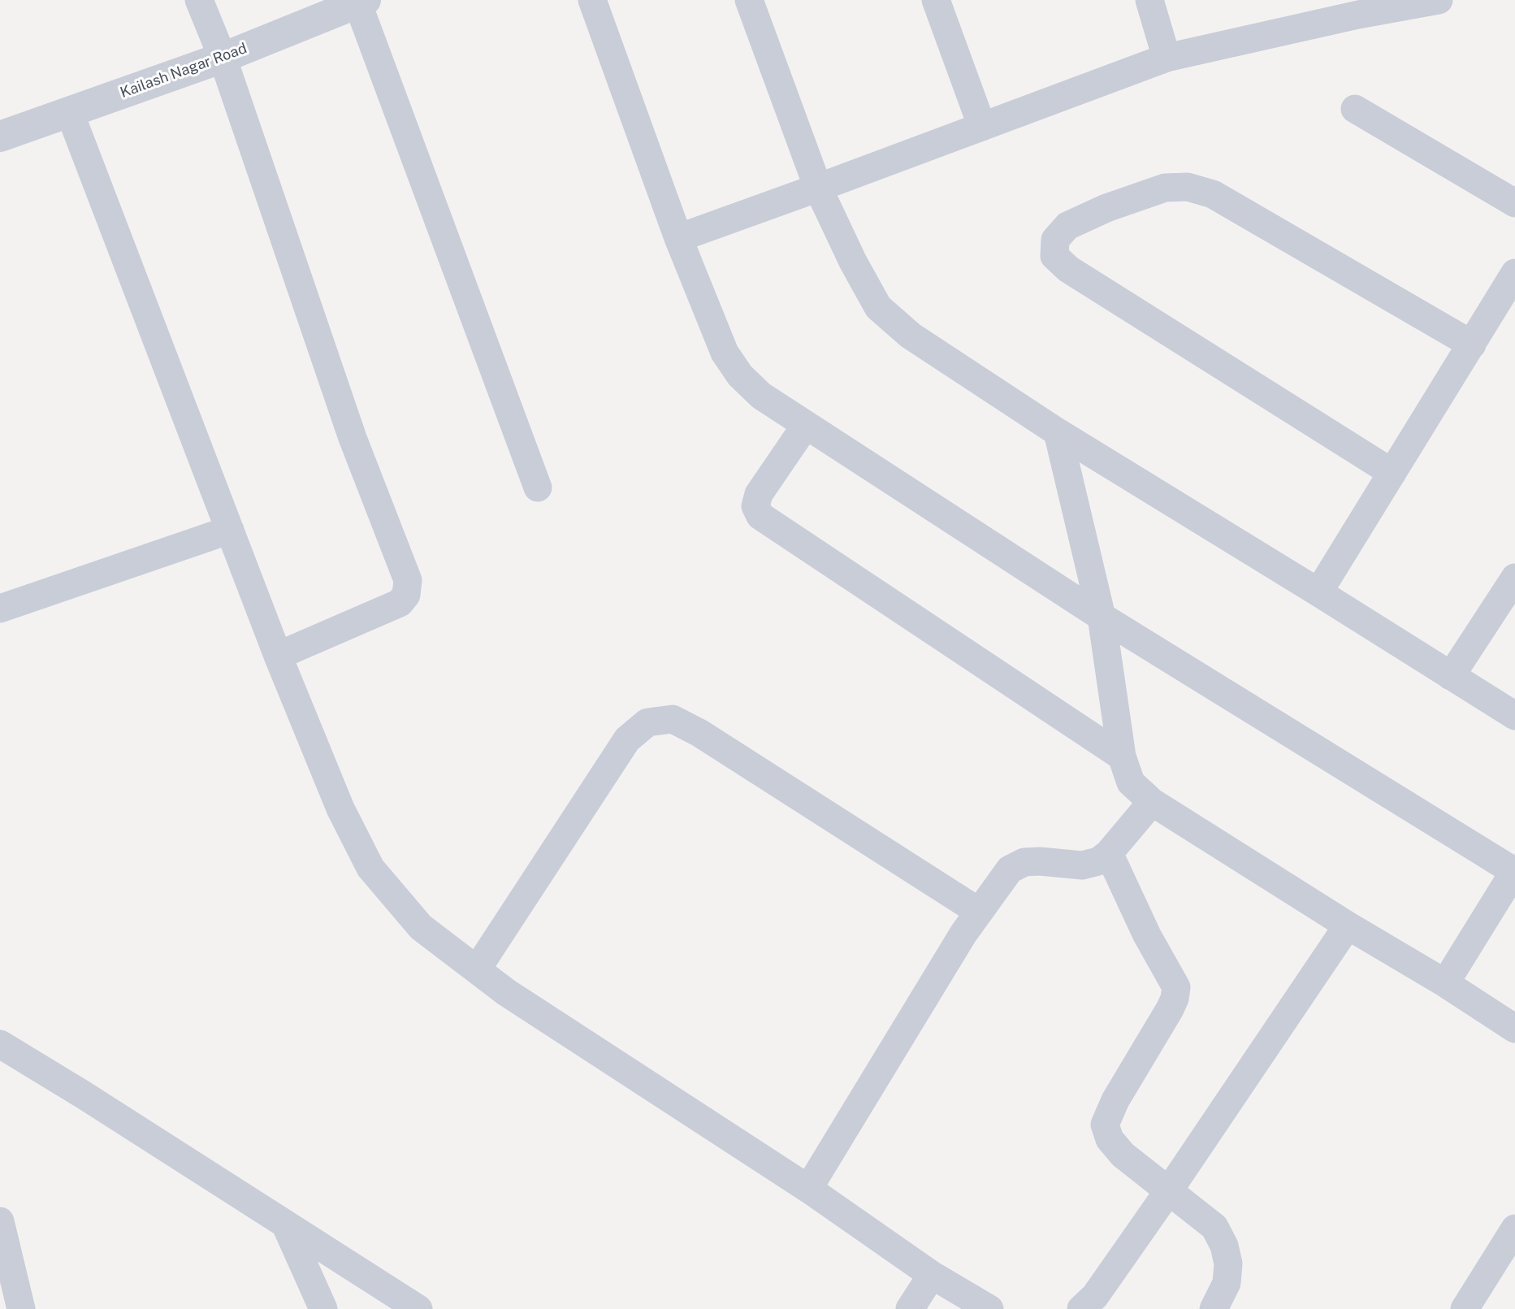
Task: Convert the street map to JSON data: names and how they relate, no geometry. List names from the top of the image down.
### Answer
{
  "streets": {
    "street": ["Kailash Nagar Road"]
  }
}
